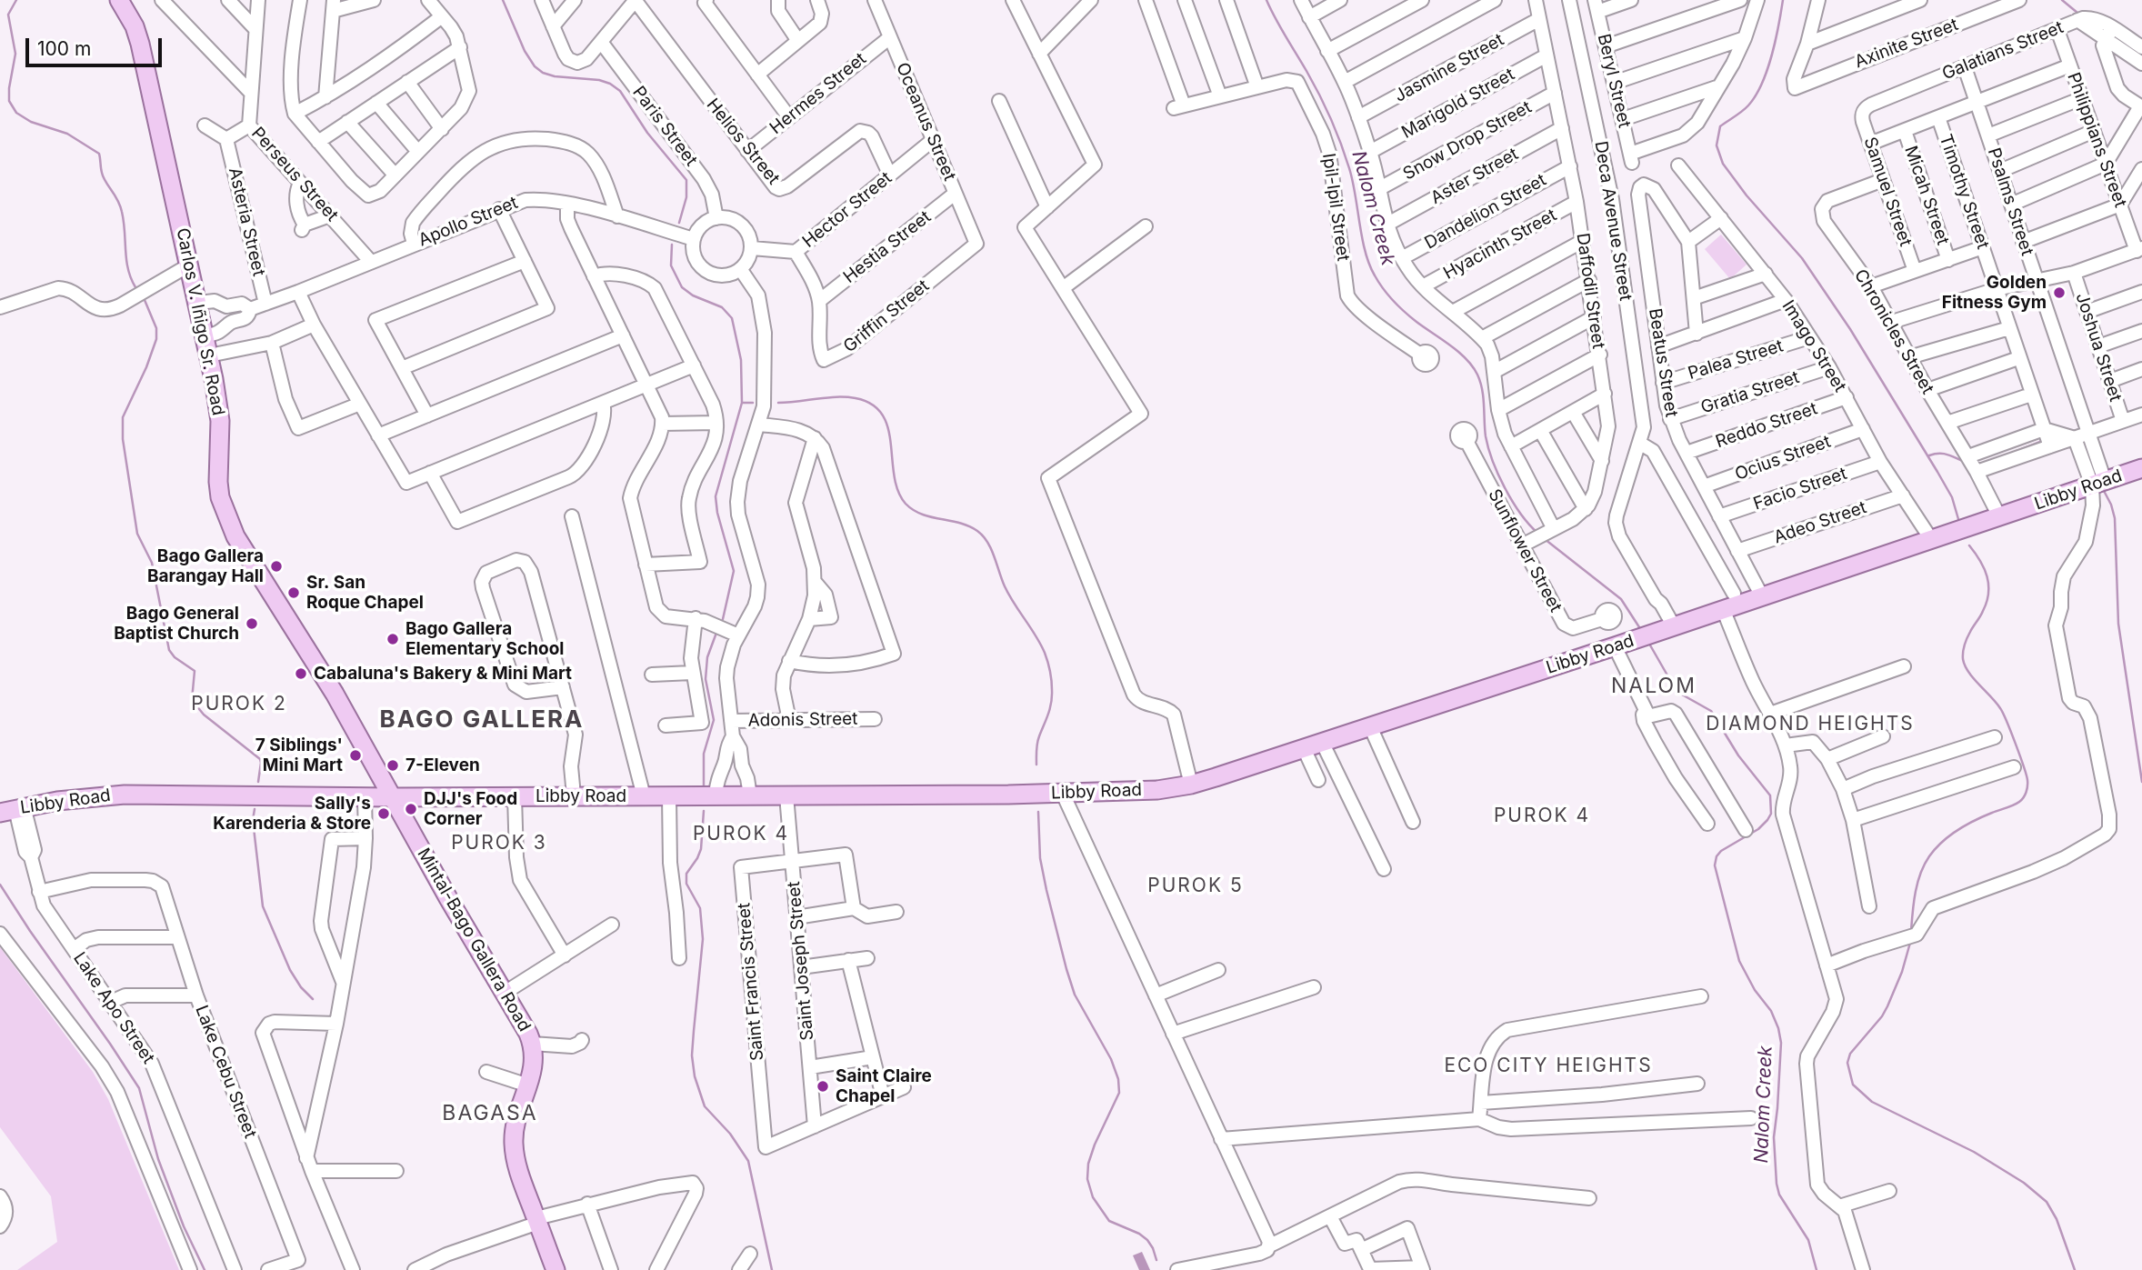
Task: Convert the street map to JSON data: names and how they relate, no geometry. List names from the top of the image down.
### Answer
{
  "streets": {
    "main road": ["Carlos V. Iñigo Sr. Road", "Libby Road", "Mintal-Bago Gallera Road"],
    "street": [
      "Axinite Street",
      "Galatians Street",
      "Jasmine Street",
      "Beryl Street",
      "Hermes Street",
      "Marigold Street",
      "Oceanus Street",
      "Paris Street",
      "Philippians Street",
      "Snow Drop Street",
      "Helios Street",
      "Perseus Street",
      "Aster Street",
      "Samuel Street",
      "Timothy Street",
      "Micah Street",
      "Psalms Street",
      "Ipil-Ipil Street",
      "Hector Street",
      "Dandelion Street",
      "Deca Avenue Street",
      "Asteria Street",
      "Apollo Street",
      "Hyacinth Street",
      "Hestia Street",
      "Daffodil Street",
      "Griffin Street",
      "Chronicles Street",
      "Imago Street",
      "Joshua Street",
      "Palea Street",
      "Beatus Street",
      "Gratia Street",
      "Reddo Street",
      "Ocius Street",
      "Facio Street",
      "Adeo Street",
      "Sunflower Street",
      "Adonis Street",
      "Saint Joseph Street",
      "Saint Francis Street",
      "Lake Apo Street",
      "Lake Cebu Street"
    ]
  },
  "crossings": [
    ["Galatians Street", "Philippians Street"],
    ["Galatians Street", "Samuel Street"],
    ["Galatians Street", "Psalms Street"],
    ["Jasmine Street", "Daffodil Street"],
    ["Hermes Street", "Oceanus Street"],
    ["Hermes Street", "Helios Street"],
    ["Marigold Street", "Daffodil Street"],
    ["Oceanus Street", "Hector Street"],
    ["Oceanus Street", "Hestia Street"],
    ["Oceanus Street", "Griffin Street"],
    ["Paris Street", "Hector Street"],
    ["Paris Street", "Apollo Street"],
    ["Snow Drop Street", "Daffodil Street"],
    ["Helios Street", "Hector Street"],
    ["Perseus Street", "Apollo Street"],
    ["Aster Street", "Daffodil Street"],
    ["Samuel Street", "Chronicles Street"],
    ["Psalms Street", "Libby Road"],
    ["Hector Street", "Apollo Street"],
    ["Hector Street", "Griffin Street"],
    ["Dandelion Street", "Daffodil Street"],
    ["Deca Avenue Street", "Libby Road"],
    ["Asteria Street", "Apollo Street"],
    ["Apollo Street", "Carlos V. Iñigo Sr. Road"],
    ["Hyacinth Street", "Daffodil Street"],
    ["Hestia Street", "Griffin Street"],
    ["Carlos V. Iñigo Sr. Road", "Libby Road"],
    ["Carlos V. Iñigo Sr. Road", "Mintal-Bago Gallera Road"],
    ["Chronicles Street", "Libby Road"],
    ["Imago Street", "Palea Street"],
    ["Imago Street", "Gratia Street"],
    ["Imago Street", "Reddo Street"],
    ["Imago Street", "Ocius Street"],
    ["Imago Street", "Facio Street"],
    ["Imago Street", "Libby Road"],
    ["Imago Street", "Adeo Street"],
    ["Palea Street", "Beatus Street"],
    ["Beatus Street", "Gratia Street"],
    ["Beatus Street", "Reddo Street"],
    ["Beatus Street", "Ocius Street"],
    ["Beatus Street", "Facio Street"],
    ["Beatus Street", "Libby Road"],
    ["Beatus Street", "Adeo Street"],
    ["Libby Road", "Mintal-Bago Gallera Road"],
    ["Libby Road", "Saint Joseph Street"],
    ["Libby Road", "Lake Apo Street"],
    ["Saint Joseph Street", "Saint Francis Street"],
    ["Lake Apo Street", "Lake Cebu Street"]
  ],
  "districts": [
    "NALOM",
    "PUROK 2",
    "BAGO GALLERA",
    "DIAMOND HEIGHTS",
    "PUROK 4",
    "PUROK 4",
    "PUROK 3",
    "PUROK 5",
    "ECO CITY HEIGHTS",
    "BAGASA"
  ],
  "water": ["Nalom Creek"],
  "places": [
    "Golden Fitness Gym",
    "Bago Gallera Barangay Hall",
    "Sr. San Roque Chapel",
    "Bago General Baptist Church",
    "Bago Gallera Elementary School",
    "Cabaluna's Bakery & Mini Mart",
    "7 Siblings' Mini Mart",
    "7-Eleven",
    "DJJ's Food Corner",
    "Sally's Karenderia & Store",
    "Saint Claire Chapel"
  ],
  "scale_bar": "100 m"
}
